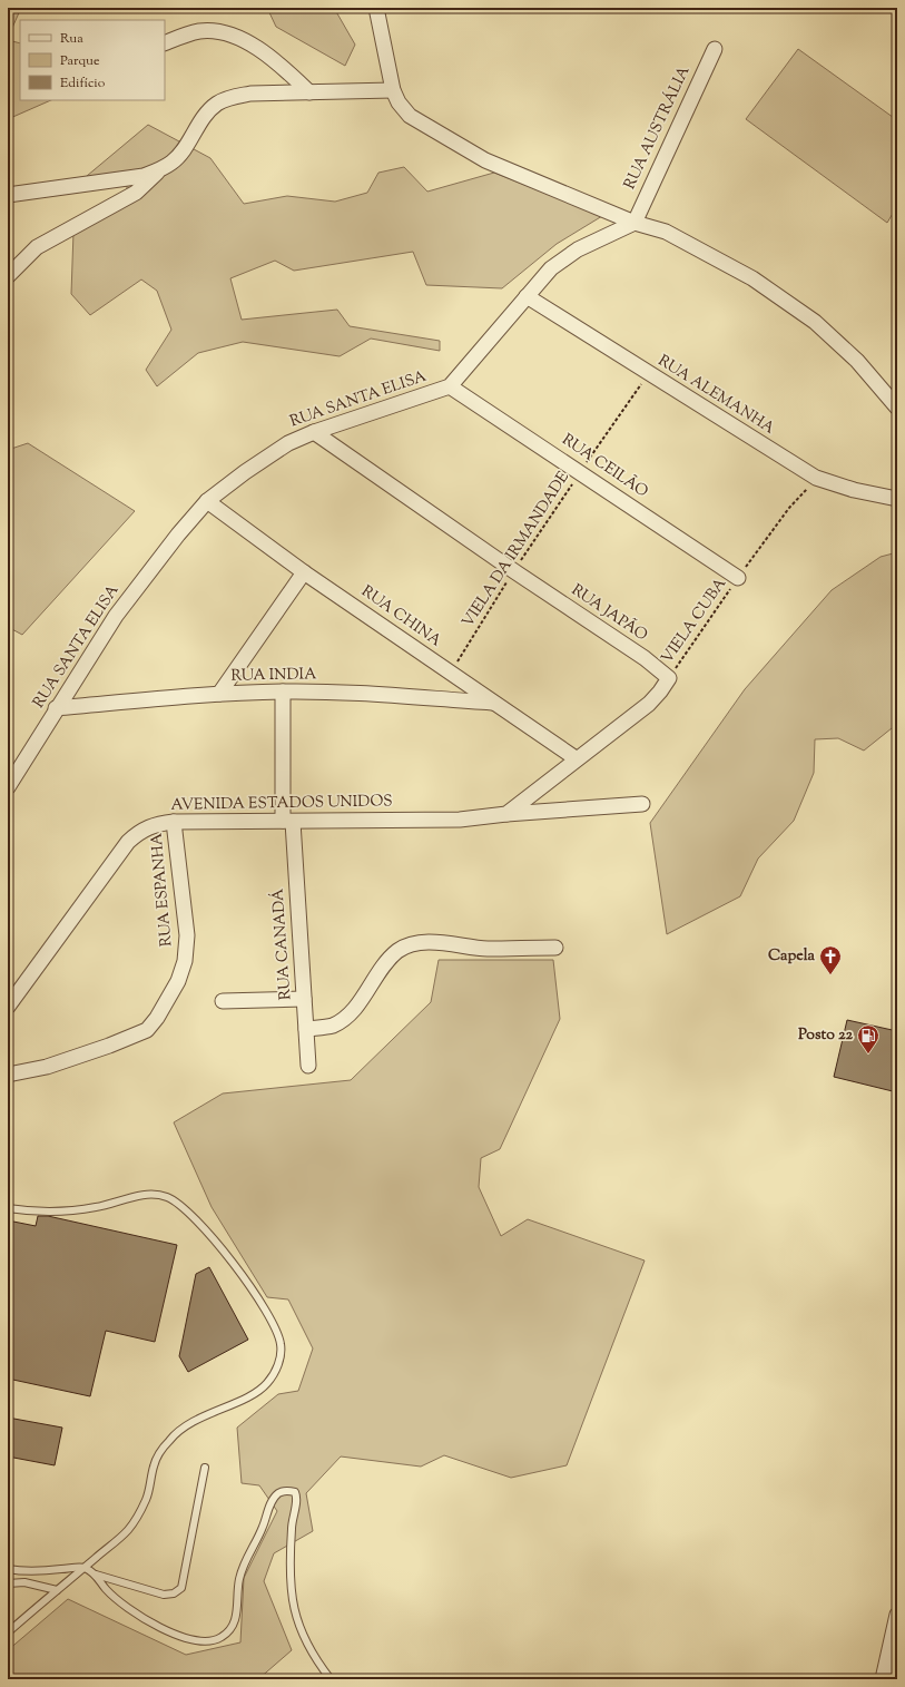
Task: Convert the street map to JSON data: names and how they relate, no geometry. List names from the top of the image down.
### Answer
{
  "streets": {
    "street": [
      "RUA AUSTRÁLIA",
      "RUA ALEMANHA",
      "RUA SANTA ELISA",
      "RUA CEILÃO",
      "RUA JAPÃO",
      "RUA CHINA",
      "RUA INDIA",
      "AVENIDA ESTADOS UNIDOS",
      "RUA ESPANHA",
      "RUA CANADÁ"
    ],
    "path": ["VIELA DA IRMANDADE", "VIELA CUBA"]
  },
  "crossings": [
    ["RUA AUSTRÁLIA", "RUA SANTA ELISA"],
    ["RUA ALEMANHA", "RUA SANTA ELISA"],
    ["RUA ALEMANHA", "VIELA DA IRMANDADE"],
    ["RUA ALEMANHA", "VIELA CUBA"],
    ["RUA SANTA ELISA", "RUA CEILÃO"],
    ["RUA SANTA ELISA", "RUA JAPÃO"],
    ["RUA SANTA ELISA", "RUA CHINA"],
    ["RUA SANTA ELISA", "RUA INDIA"],
    ["RUA CEILÃO", "VIELA DA IRMANDADE"],
    ["RUA CEILÃO", "VIELA CUBA"],
    ["VIELA DA IRMANDADE", "RUA JAPÃO"],
    ["VIELA DA IRMANDADE", "RUA CHINA"],
    ["RUA JAPÃO", "VIELA CUBA"],
    ["RUA CHINA", "RUA INDIA"],
    ["RUA INDIA", "RUA CANADÁ"],
    ["AVENIDA ESTADOS UNIDOS", "RUA ESPANHA"],
    ["AVENIDA ESTADOS UNIDOS", "RUA CANADÁ"]
  ],
  "places": {
    "church": ["Capela"],
    "fuel station": ["Posto 22"]
  },
  "legend": ["Rua", "Parque", "Edifício"]
}
